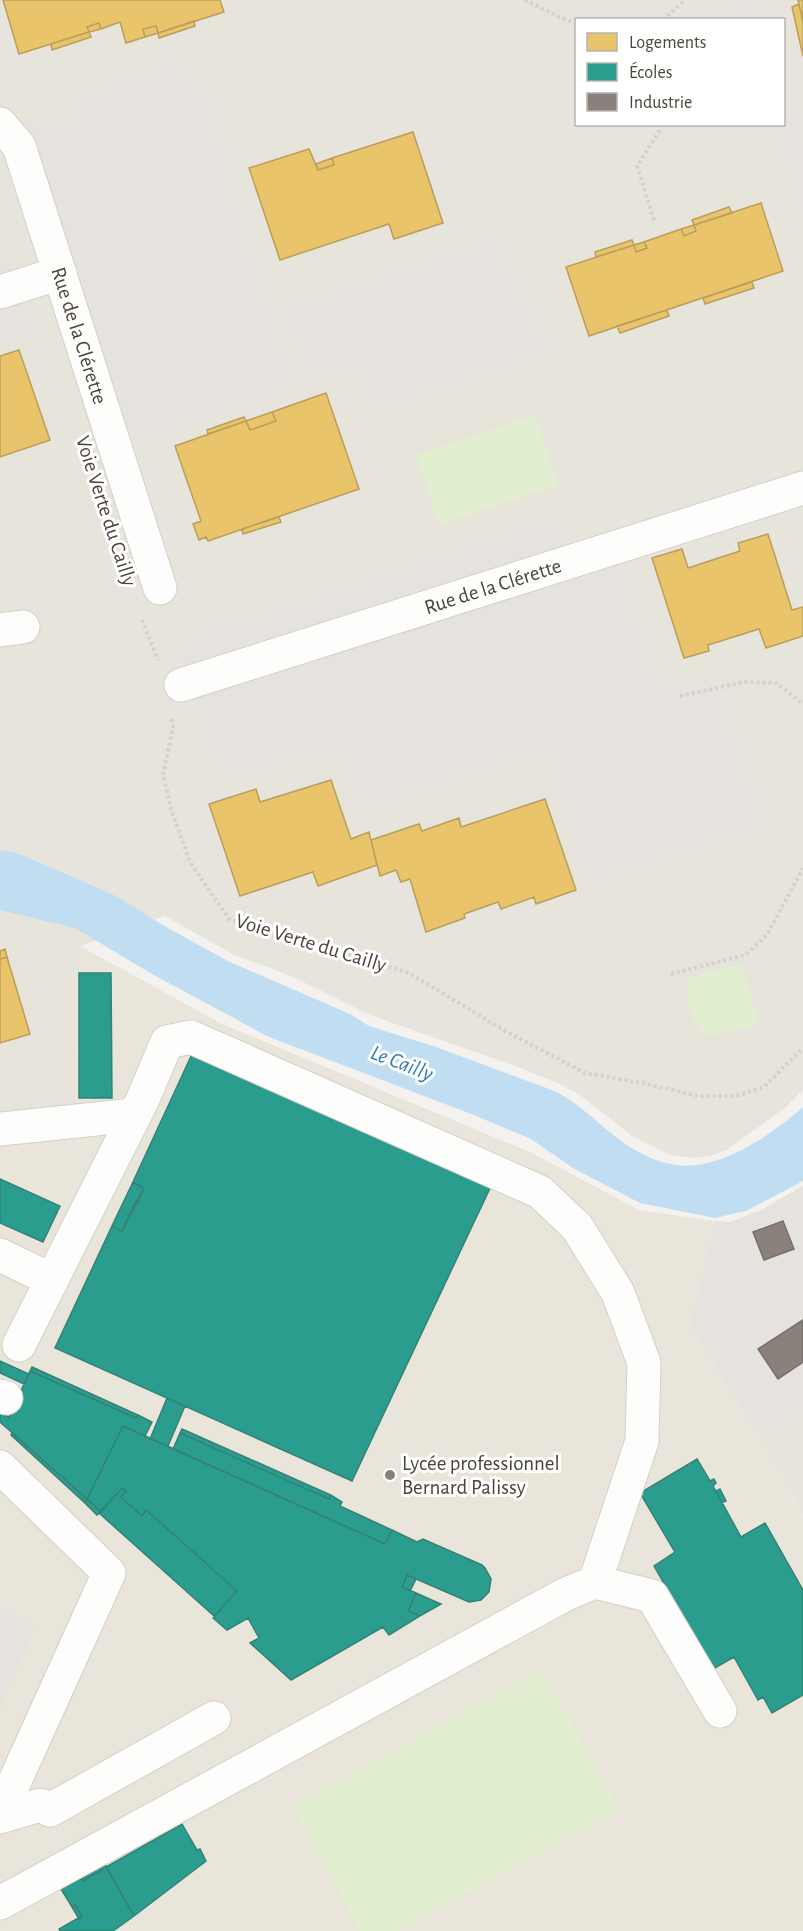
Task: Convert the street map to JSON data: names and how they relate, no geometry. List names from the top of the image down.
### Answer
{
  "streets": {
    "street": ["Rue de la Clérette"],
    "path": ["Voie Verte du Cailly"]
  },
  "crossings": [
    ["Rue de la Clérette", "Voie Verte du Cailly"]
  ],
  "water": ["Le Cailly"],
  "places": ["Lycée professionnel Bernard Palissy"],
  "legend": ["Logements", "Écoles", "Industrie"]
}
